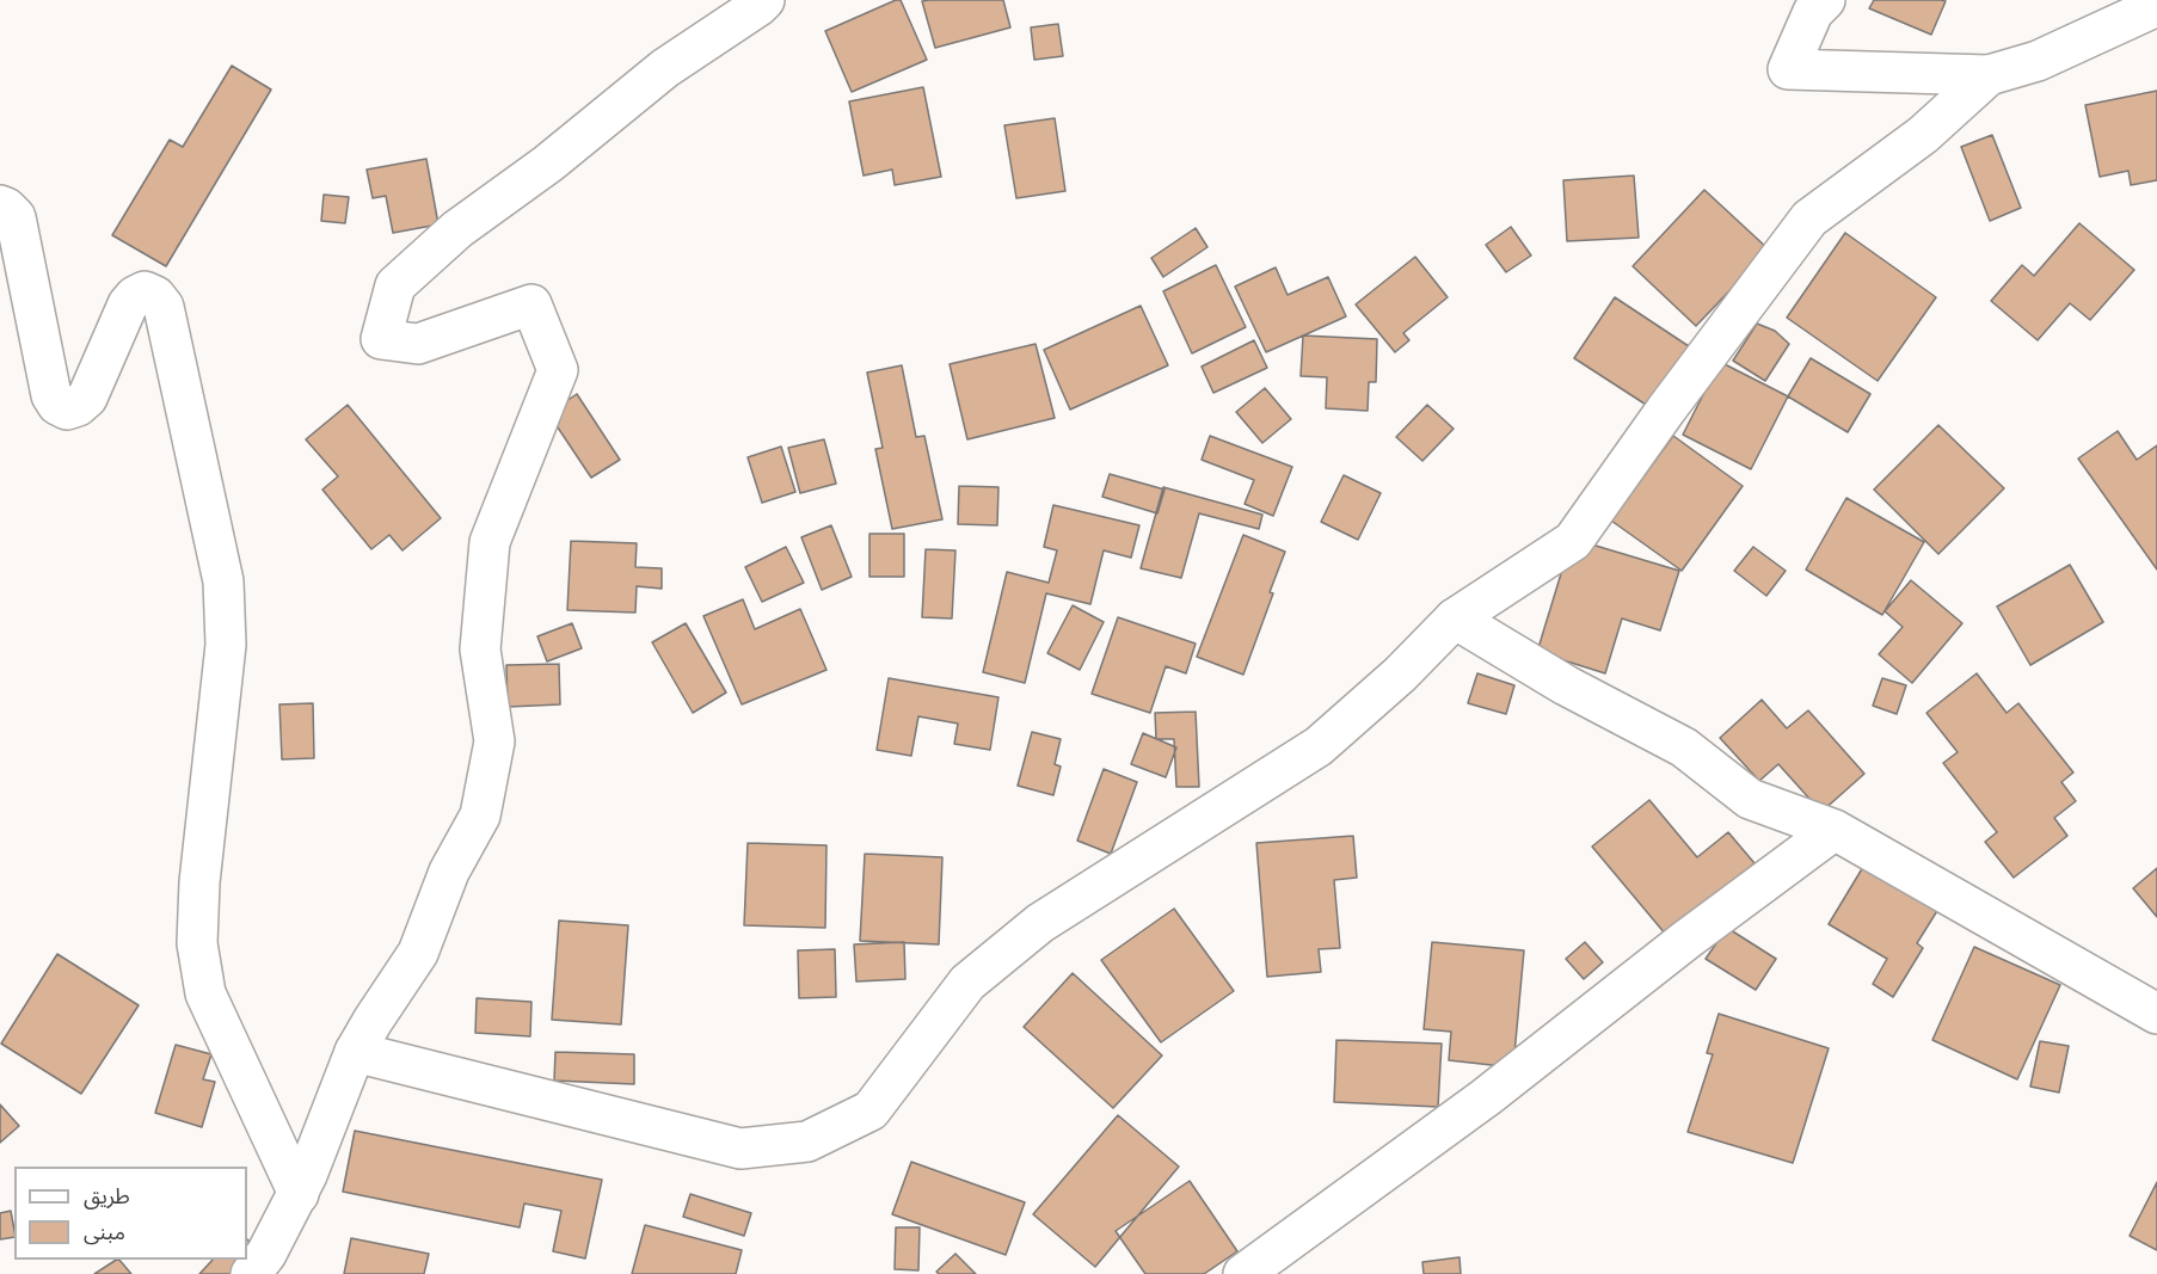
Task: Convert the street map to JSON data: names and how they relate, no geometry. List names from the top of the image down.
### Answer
{
  "legend": ["طريق", "مبنى"]
}
